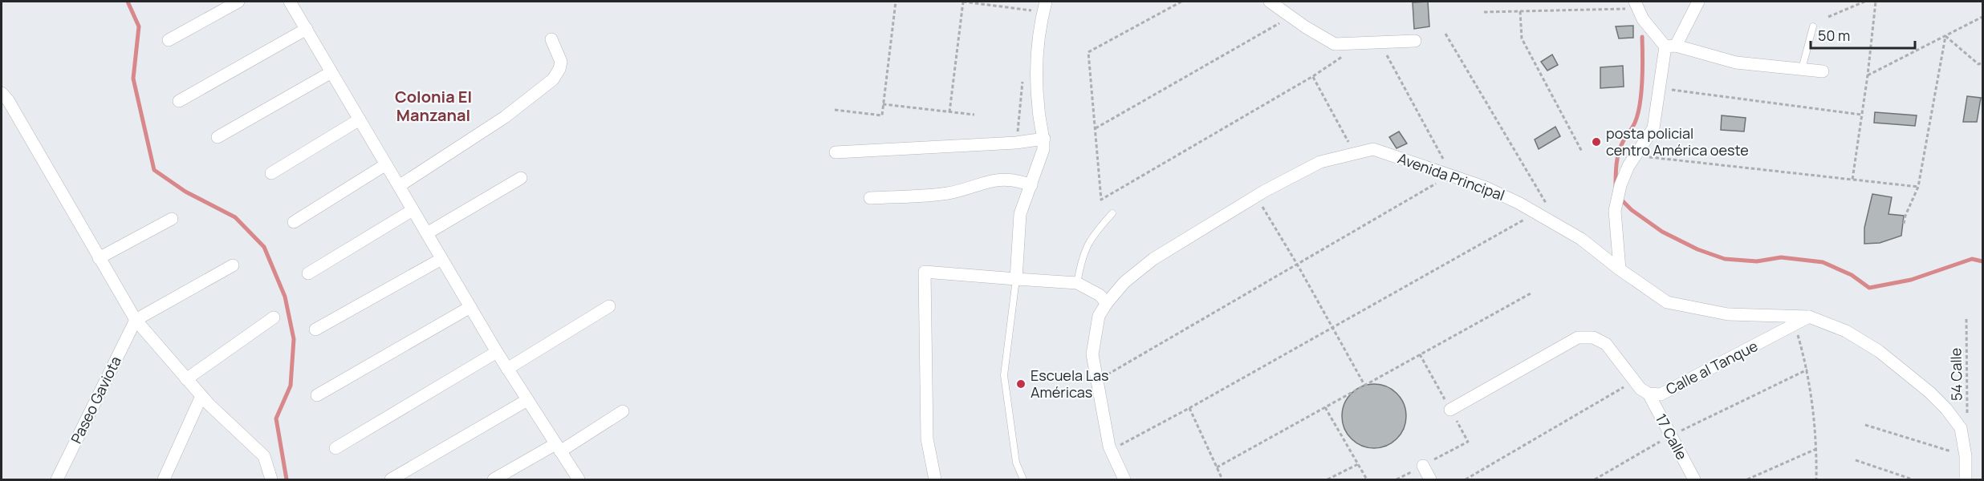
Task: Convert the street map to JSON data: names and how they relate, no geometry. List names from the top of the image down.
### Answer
{
  "streets": {
    "street": [
      "Avenida Principal",
      "Calle al Tanque",
      "Paseo Gaviota",
      "17 Calle"
    ],
    "path": ["54 Calle"]
  },
  "crossings": [
    ["Avenida Principal", "Calle al Tanque"],
    ["Avenida Principal", "54 Calle"],
    ["Calle al Tanque", "17 Calle"]
  ],
  "districts": ["Colonia El Manzanal"],
  "places": ["posta policial centro América oeste", "Escuela Las Américas"],
  "scale_bar": "50 m"
}
